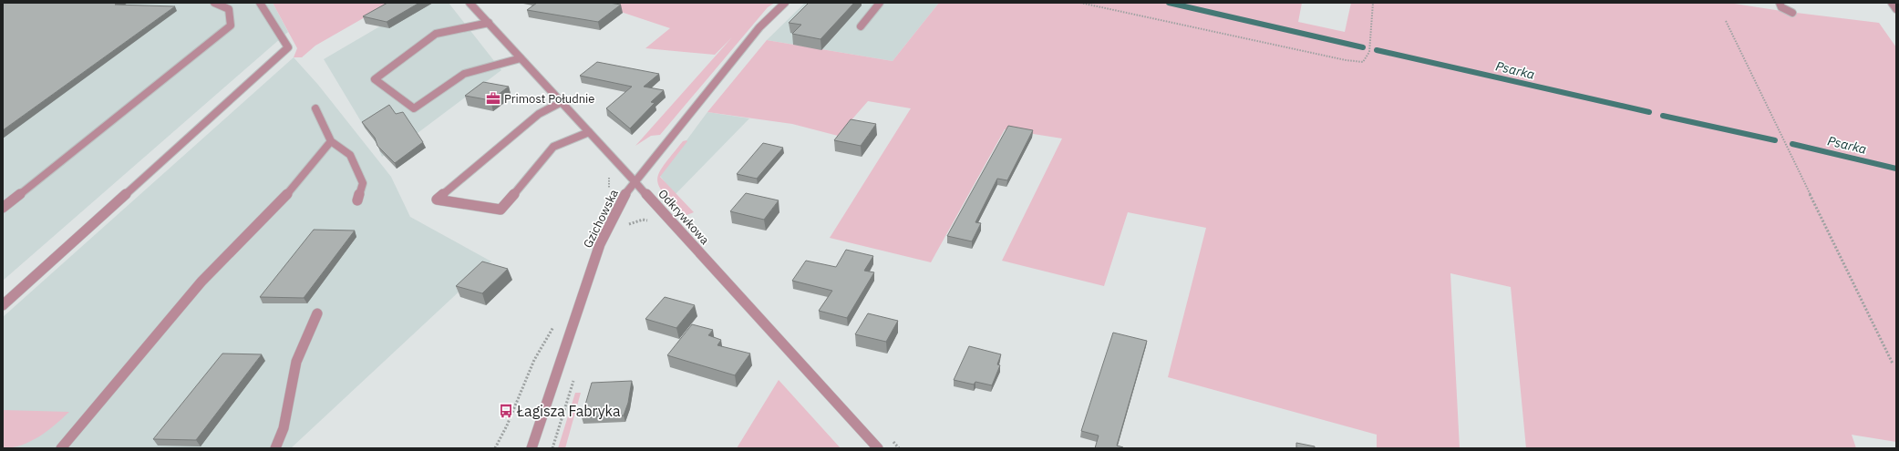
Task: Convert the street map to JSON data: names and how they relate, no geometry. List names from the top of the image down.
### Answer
{
  "streets": {
    "street": ["Odkrywkowa", "Gzichowska"]
  },
  "crossings": [
    ["Odkrywkowa", "Gzichowska"]
  ],
  "water": ["Psarka"],
  "places": {
    "office": ["Primost Południe"],
    "bus stop": ["Łagisza Fabryka"]
  }
}
